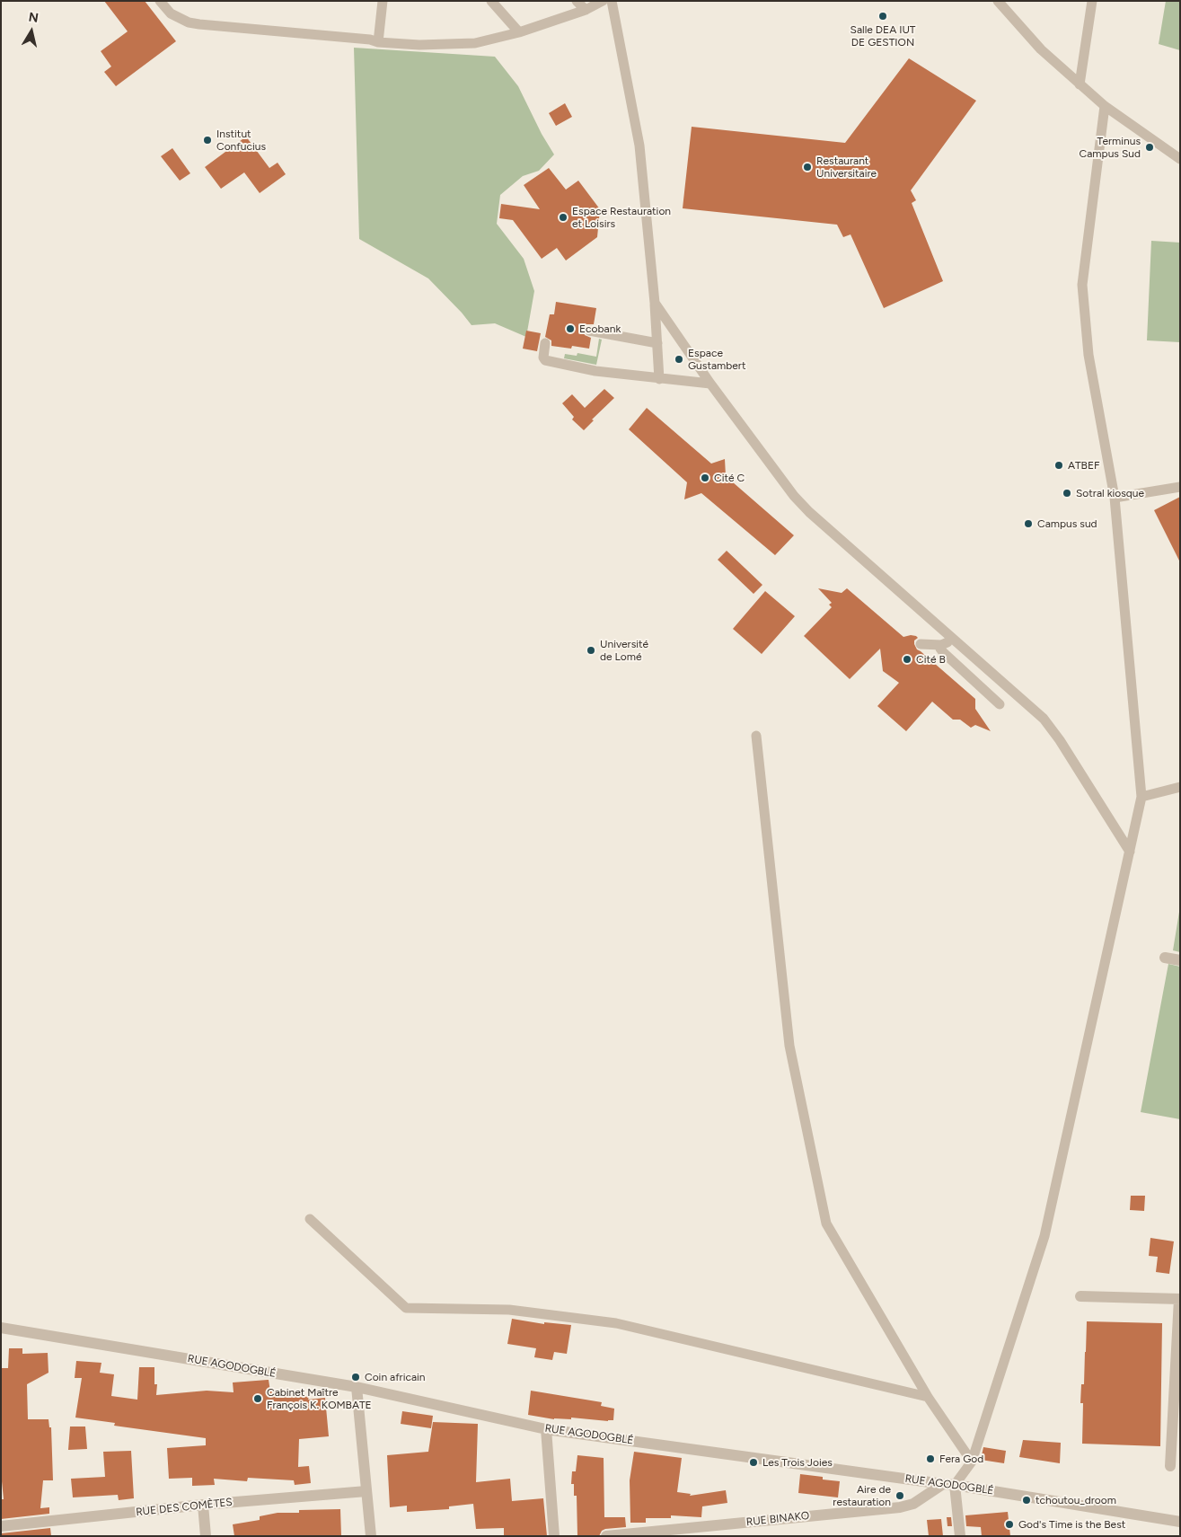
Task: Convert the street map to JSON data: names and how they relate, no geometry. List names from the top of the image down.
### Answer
{
  "streets": {
    "street": ["RUE AGODOGBLÉ", "RUE DES COMÈTES", "RUE BINAKO"]
  },
  "crossings": [
    ["RUE AGODOGBLÉ", "RUE BINAKO"]
  ],
  "places": [
    "Salle DEA IUT DE GESTION",
    "Institut Confucius",
    "Terminus Campus Sud",
    "Restaurant Universitaire",
    "Espace Restauration et Loisirs",
    "Ecobank",
    "Espace Gustambert",
    "ATBEF",
    "Cité C",
    "Sotral kiosque",
    "Campus sud",
    "Université de Lomé",
    "Cité B",
    "Coin africain",
    "Cabinet Maître François K. KOMBATE",
    "Fera God",
    "Les Trois Joies",
    "Aire de restauration",
    "tchoutou_droom",
    "God's Time is the Best"
  ],
  "north": "top"
}
